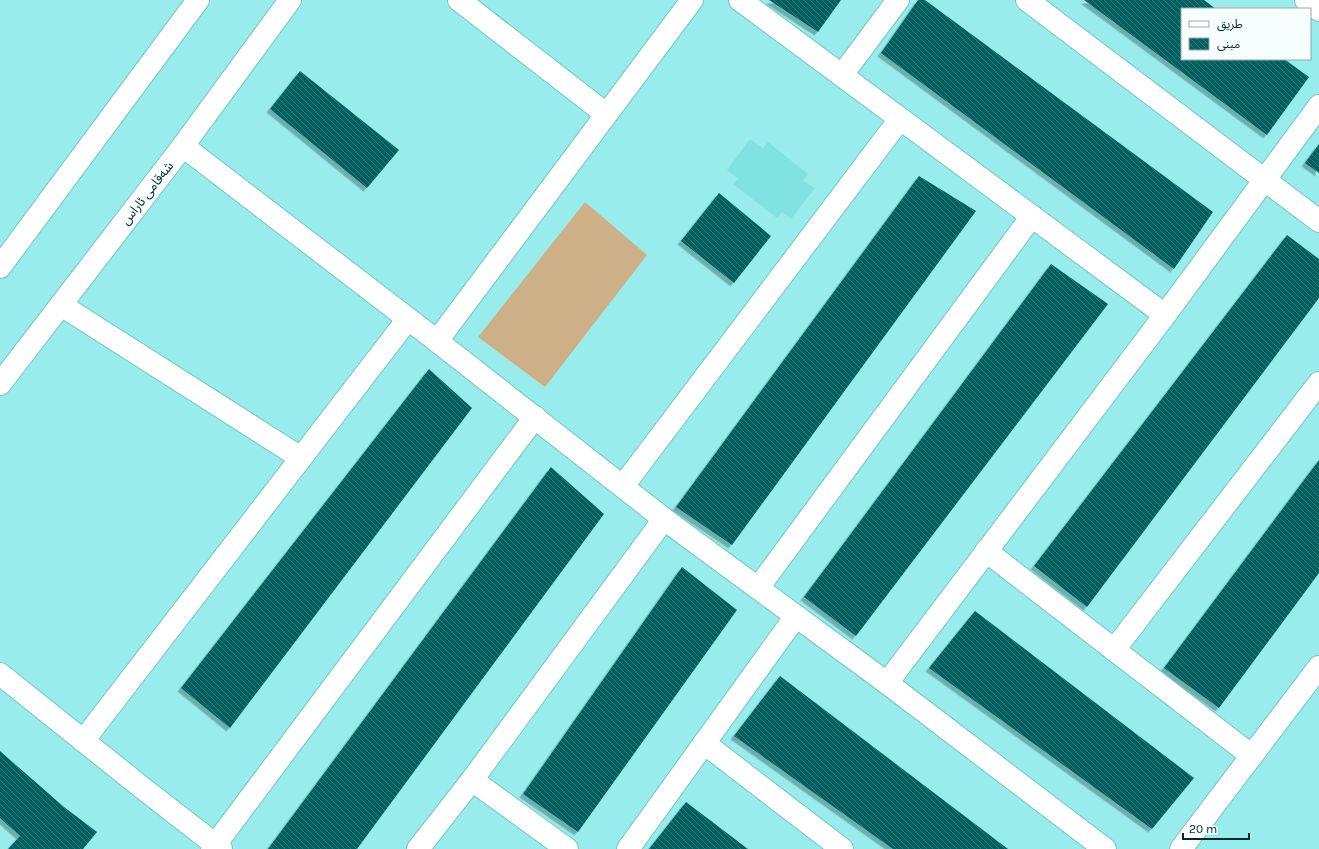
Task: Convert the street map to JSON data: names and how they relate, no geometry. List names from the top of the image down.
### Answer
{
  "streets": {
    "street": ["شەقامی ئاراس"]
  },
  "legend": ["طريق", "مبنى"],
  "scale_bar": "20 m"
}
